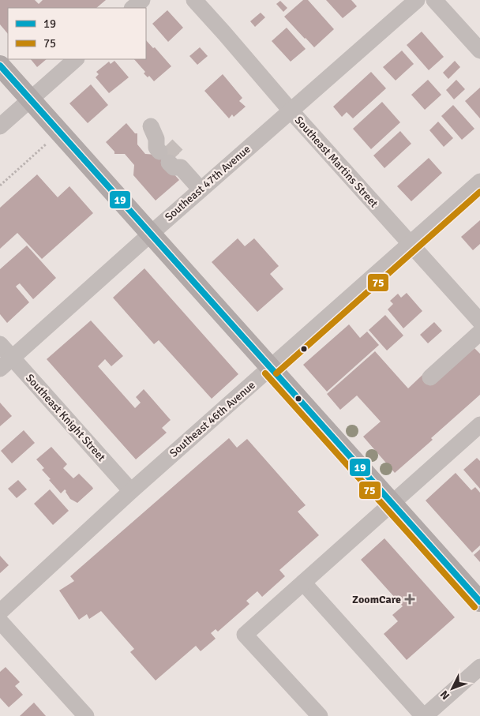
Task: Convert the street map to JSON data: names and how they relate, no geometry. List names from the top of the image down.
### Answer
{
  "streets": {
    "street": [
      "Southeast Martins Street",
      "Southeast 47th Avenue",
      "Southeast Knight Street",
      "Southeast 46th Avenue"
    ]
  },
  "crossings": [
    ["Southeast Martins Street", "Southeast 47th Avenue"],
    ["Southeast Martins Street", "Southeast 46th Avenue"],
    ["Southeast 47th Avenue", "Southeast Knight Street"],
    ["Southeast Knight Street", "Southeast 46th Avenue"]
  ],
  "places": {
    "health": ["ZoomCare"]
  },
  "lines": ["transit line 19", "transit line 75"],
  "legend": ["19", "75"],
  "north": "bottom left"
}
